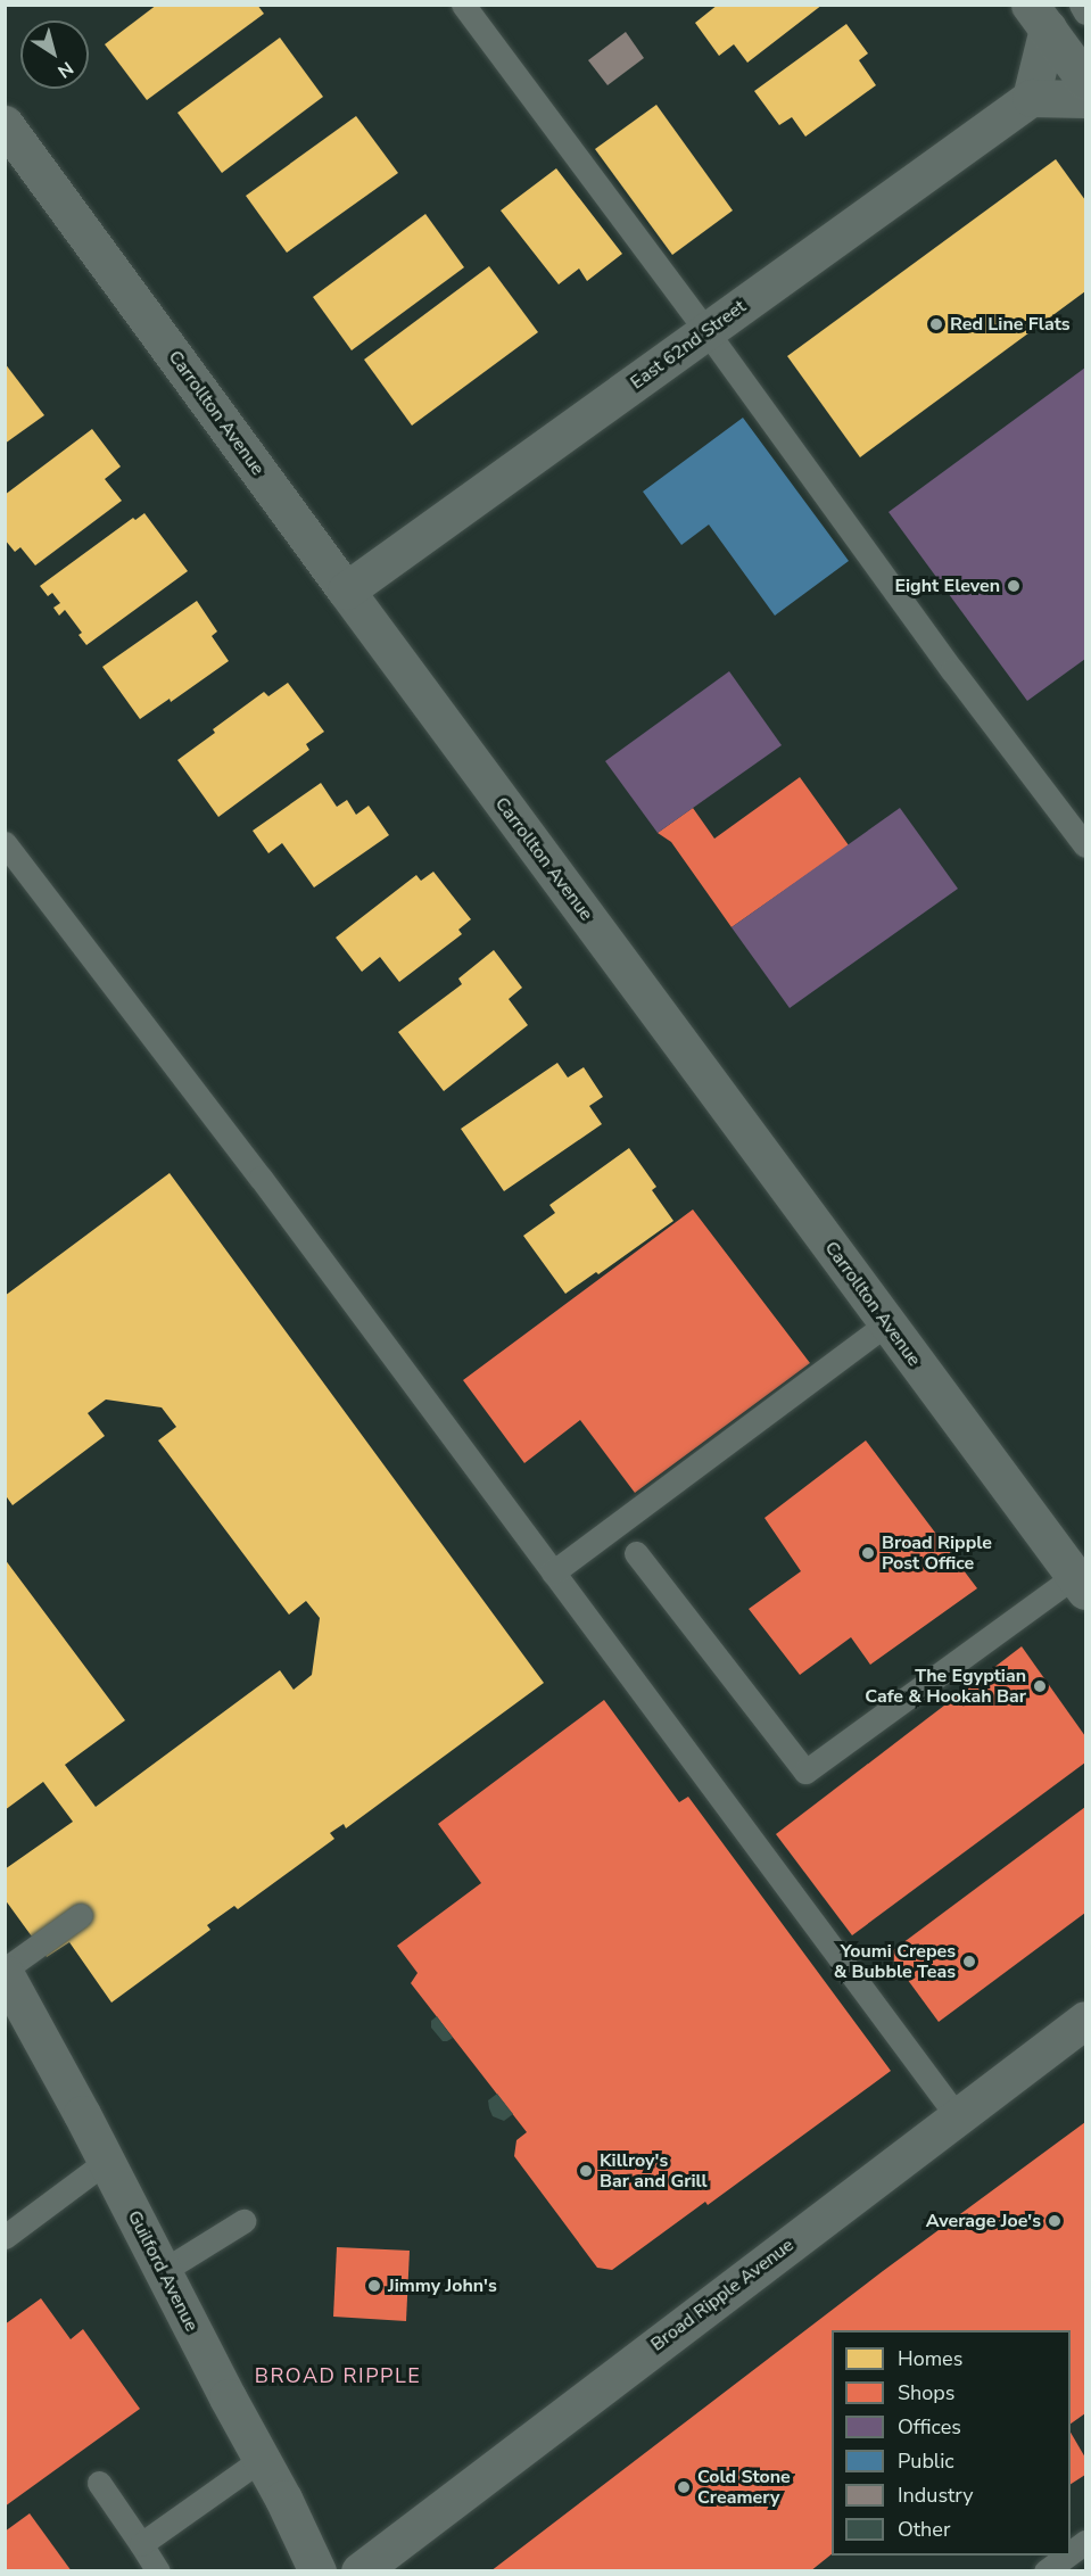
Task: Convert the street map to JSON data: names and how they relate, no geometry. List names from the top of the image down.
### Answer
{
  "streets": {
    "street": [
      "East 62nd Street",
      "Carrollton Avenue",
      "Guilford Avenue",
      "Broad Ripple Avenue"
    ]
  },
  "crossings": [
    ["East 62nd Street", "Carrollton Avenue"]
  ],
  "districts": ["BROAD RIPPLE"],
  "places": [
    "Red Line Flats",
    "Eight Eleven",
    "Broad Ripple Post Office",
    "The Egyptian Cafe & Hookah Bar",
    "Youmi Crepes & Bubble Teas",
    "Killroy's Bar and Grill",
    "Average Joe's",
    "Jimmy John's",
    "Cold Stone Creamery"
  ],
  "legend": [
    "Homes",
    "Shops",
    "Offices",
    "Public",
    "Industry",
    "Other"
  ],
  "north": "bottom right"
}
